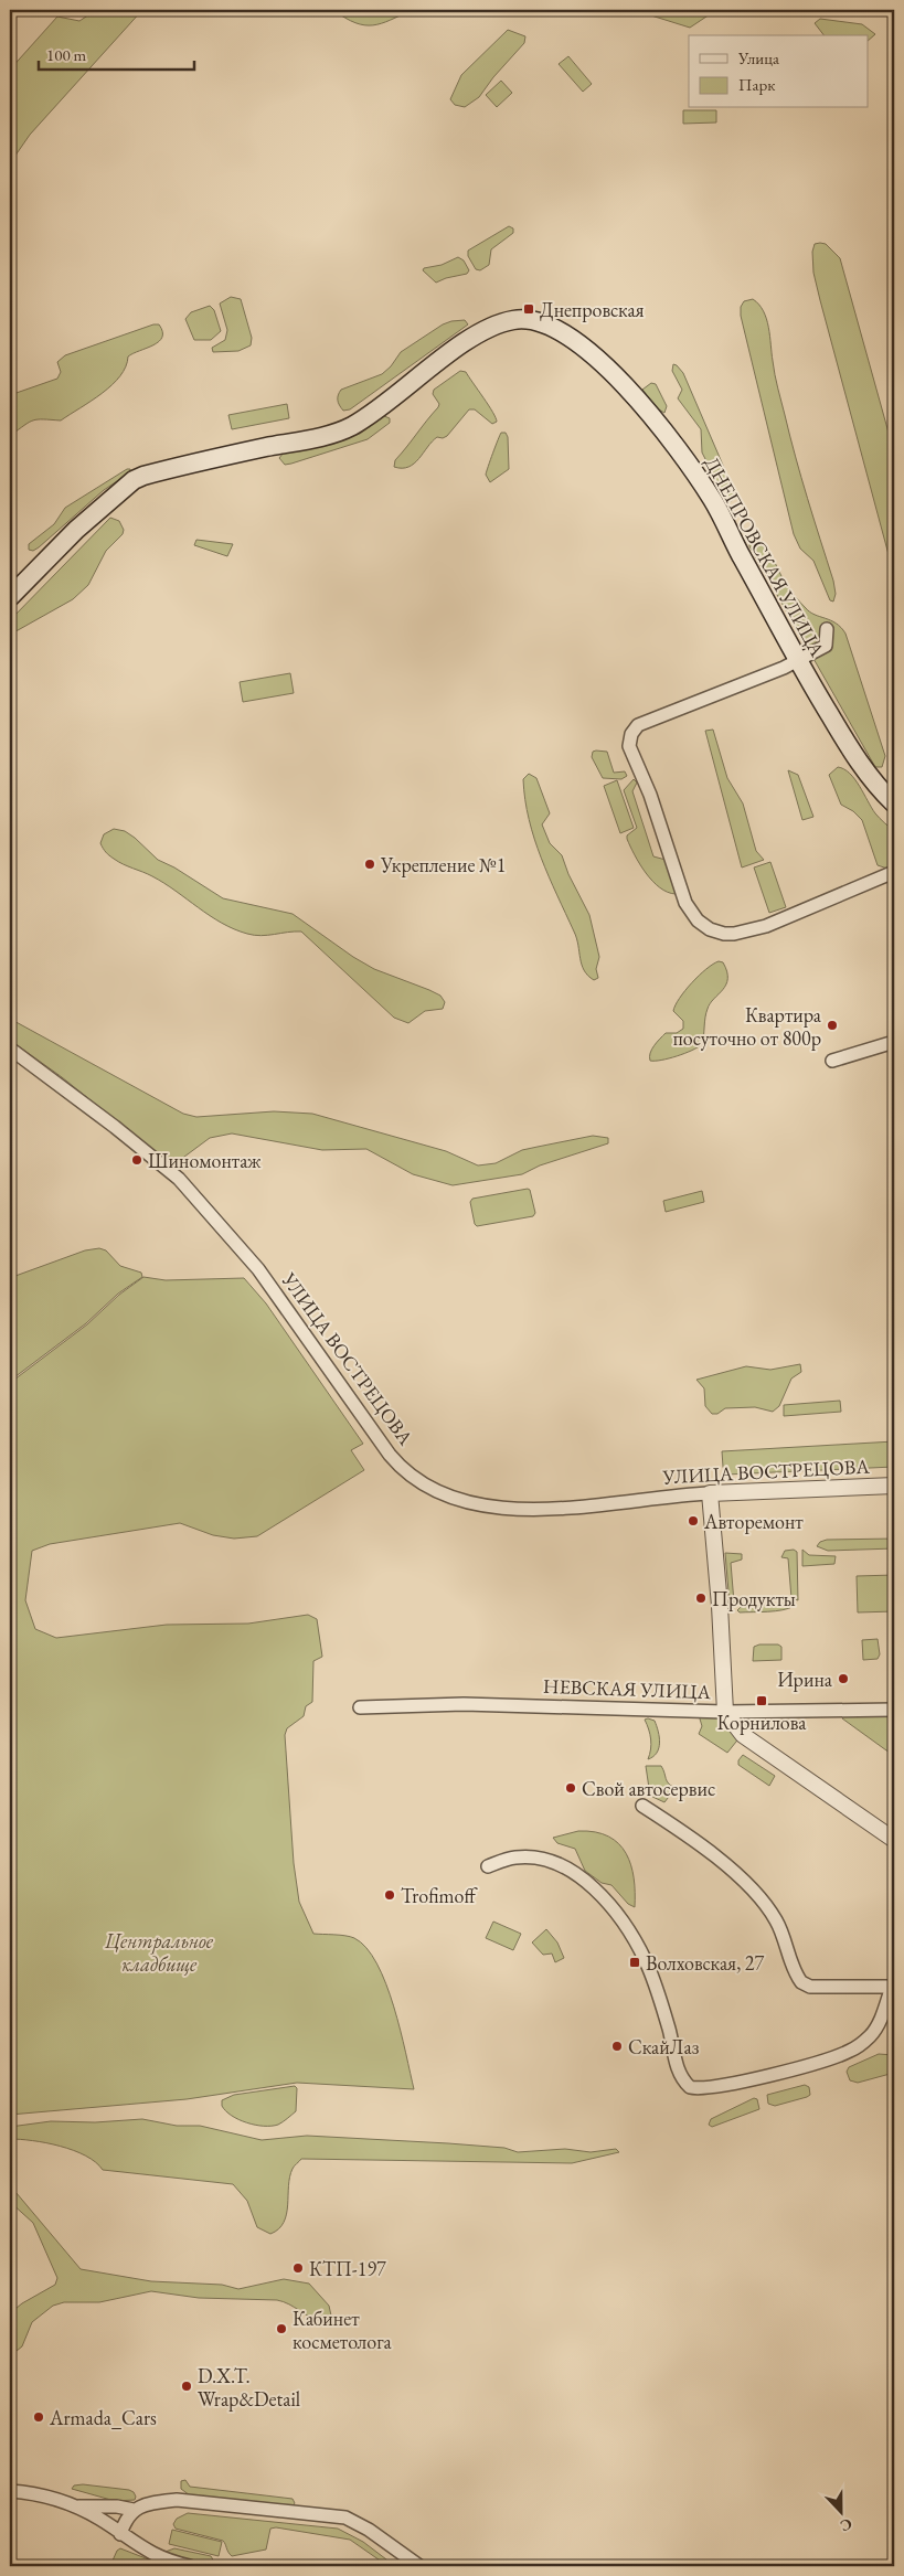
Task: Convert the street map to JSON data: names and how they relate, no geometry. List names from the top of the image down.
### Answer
{
  "streets": {
    "main road": ["ДНЕПРОВСКАЯ УЛИЦА"],
    "street": ["УЛИЦА ВОСТРЕЦОВА", "НЕВСКАЯ УЛИЦА"]
  },
  "parks": ["Центральное кладбище"],
  "places": {
    "transit": ["Днепровская", "Корнилова", "Волховская, 27"],
    "other": [
      "Укрепление №1",
      "Квартира посуточно от 800р",
      "Шиномонтаж",
      "Авторемонт",
      "Продукты",
      "Ирина",
      "Свой автосервис",
      "Trofimoff",
      "СкайЛаз",
      "КТП-197",
      "Кабинет косметолога",
      "D.X.T. Wrap&Detail",
      "Armada_Cars"
    ]
  },
  "legend": ["Улица", "Парк"],
  "scale_bar": "100 m",
  "north": "bottom"
}
